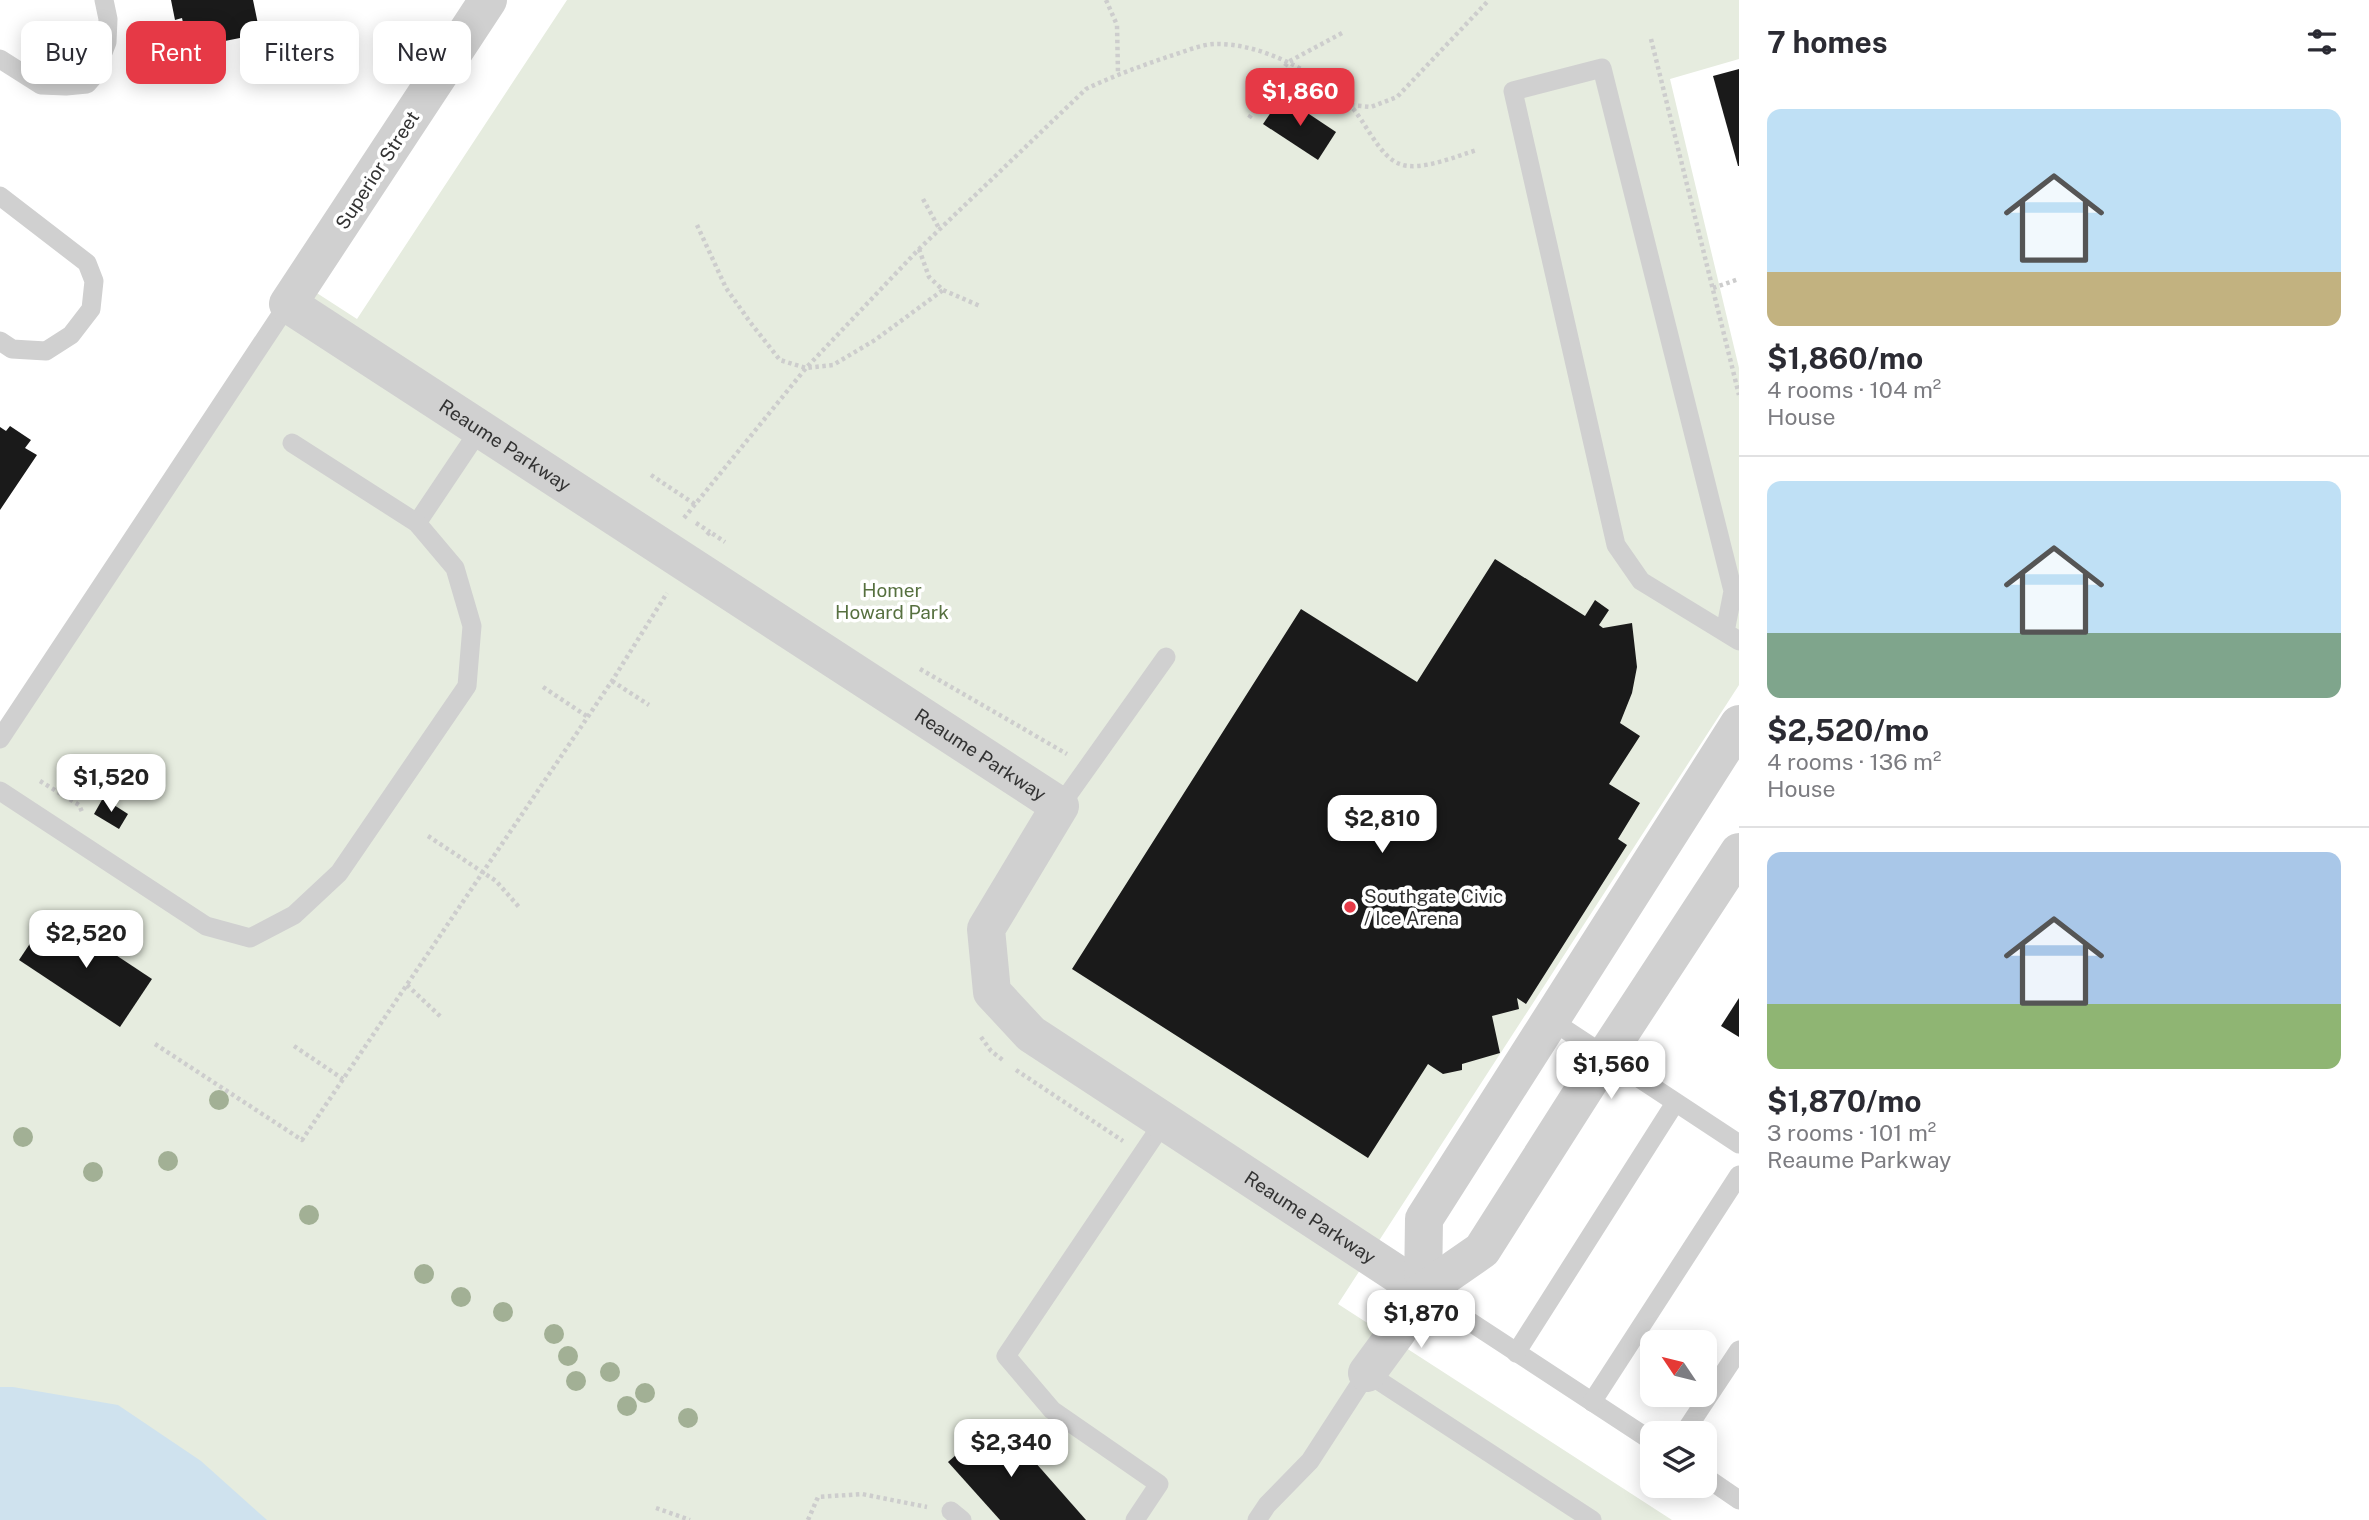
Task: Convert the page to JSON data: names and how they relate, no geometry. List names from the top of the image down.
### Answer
{
  "streets": {
    "street": ["Superior Street", "Reaume Parkway"]
  },
  "crossings": [
    ["Superior Street", "Reaume Parkway"]
  ],
  "parks": ["Homer Howard Park"],
  "places": ["Southgate Civic / Ice Arena"],
  "north": "top left",
  "page": {
    "heading": "7 homes",
    "chip": [
      "Buy",
      "Rent",
      "Filters",
      "New"
    ],
    "price": [
      "$1,860",
      "$1,520",
      "$2,810",
      "$2,520",
      "$1,560",
      "$1,870",
      "$2,340"
    ],
    "list": [
      {
        "name": "$1,860/mo",
        "note": "4 rooms · 104 m² · House"
      },
      {
        "name": "$2,520/mo",
        "note": "4 rooms · 136 m² · House"
      },
      {
        "name": "$1,870/mo",
        "note": "3 rooms · 101 m² · Reaume Parkway"
      }
    ]
  }
}
